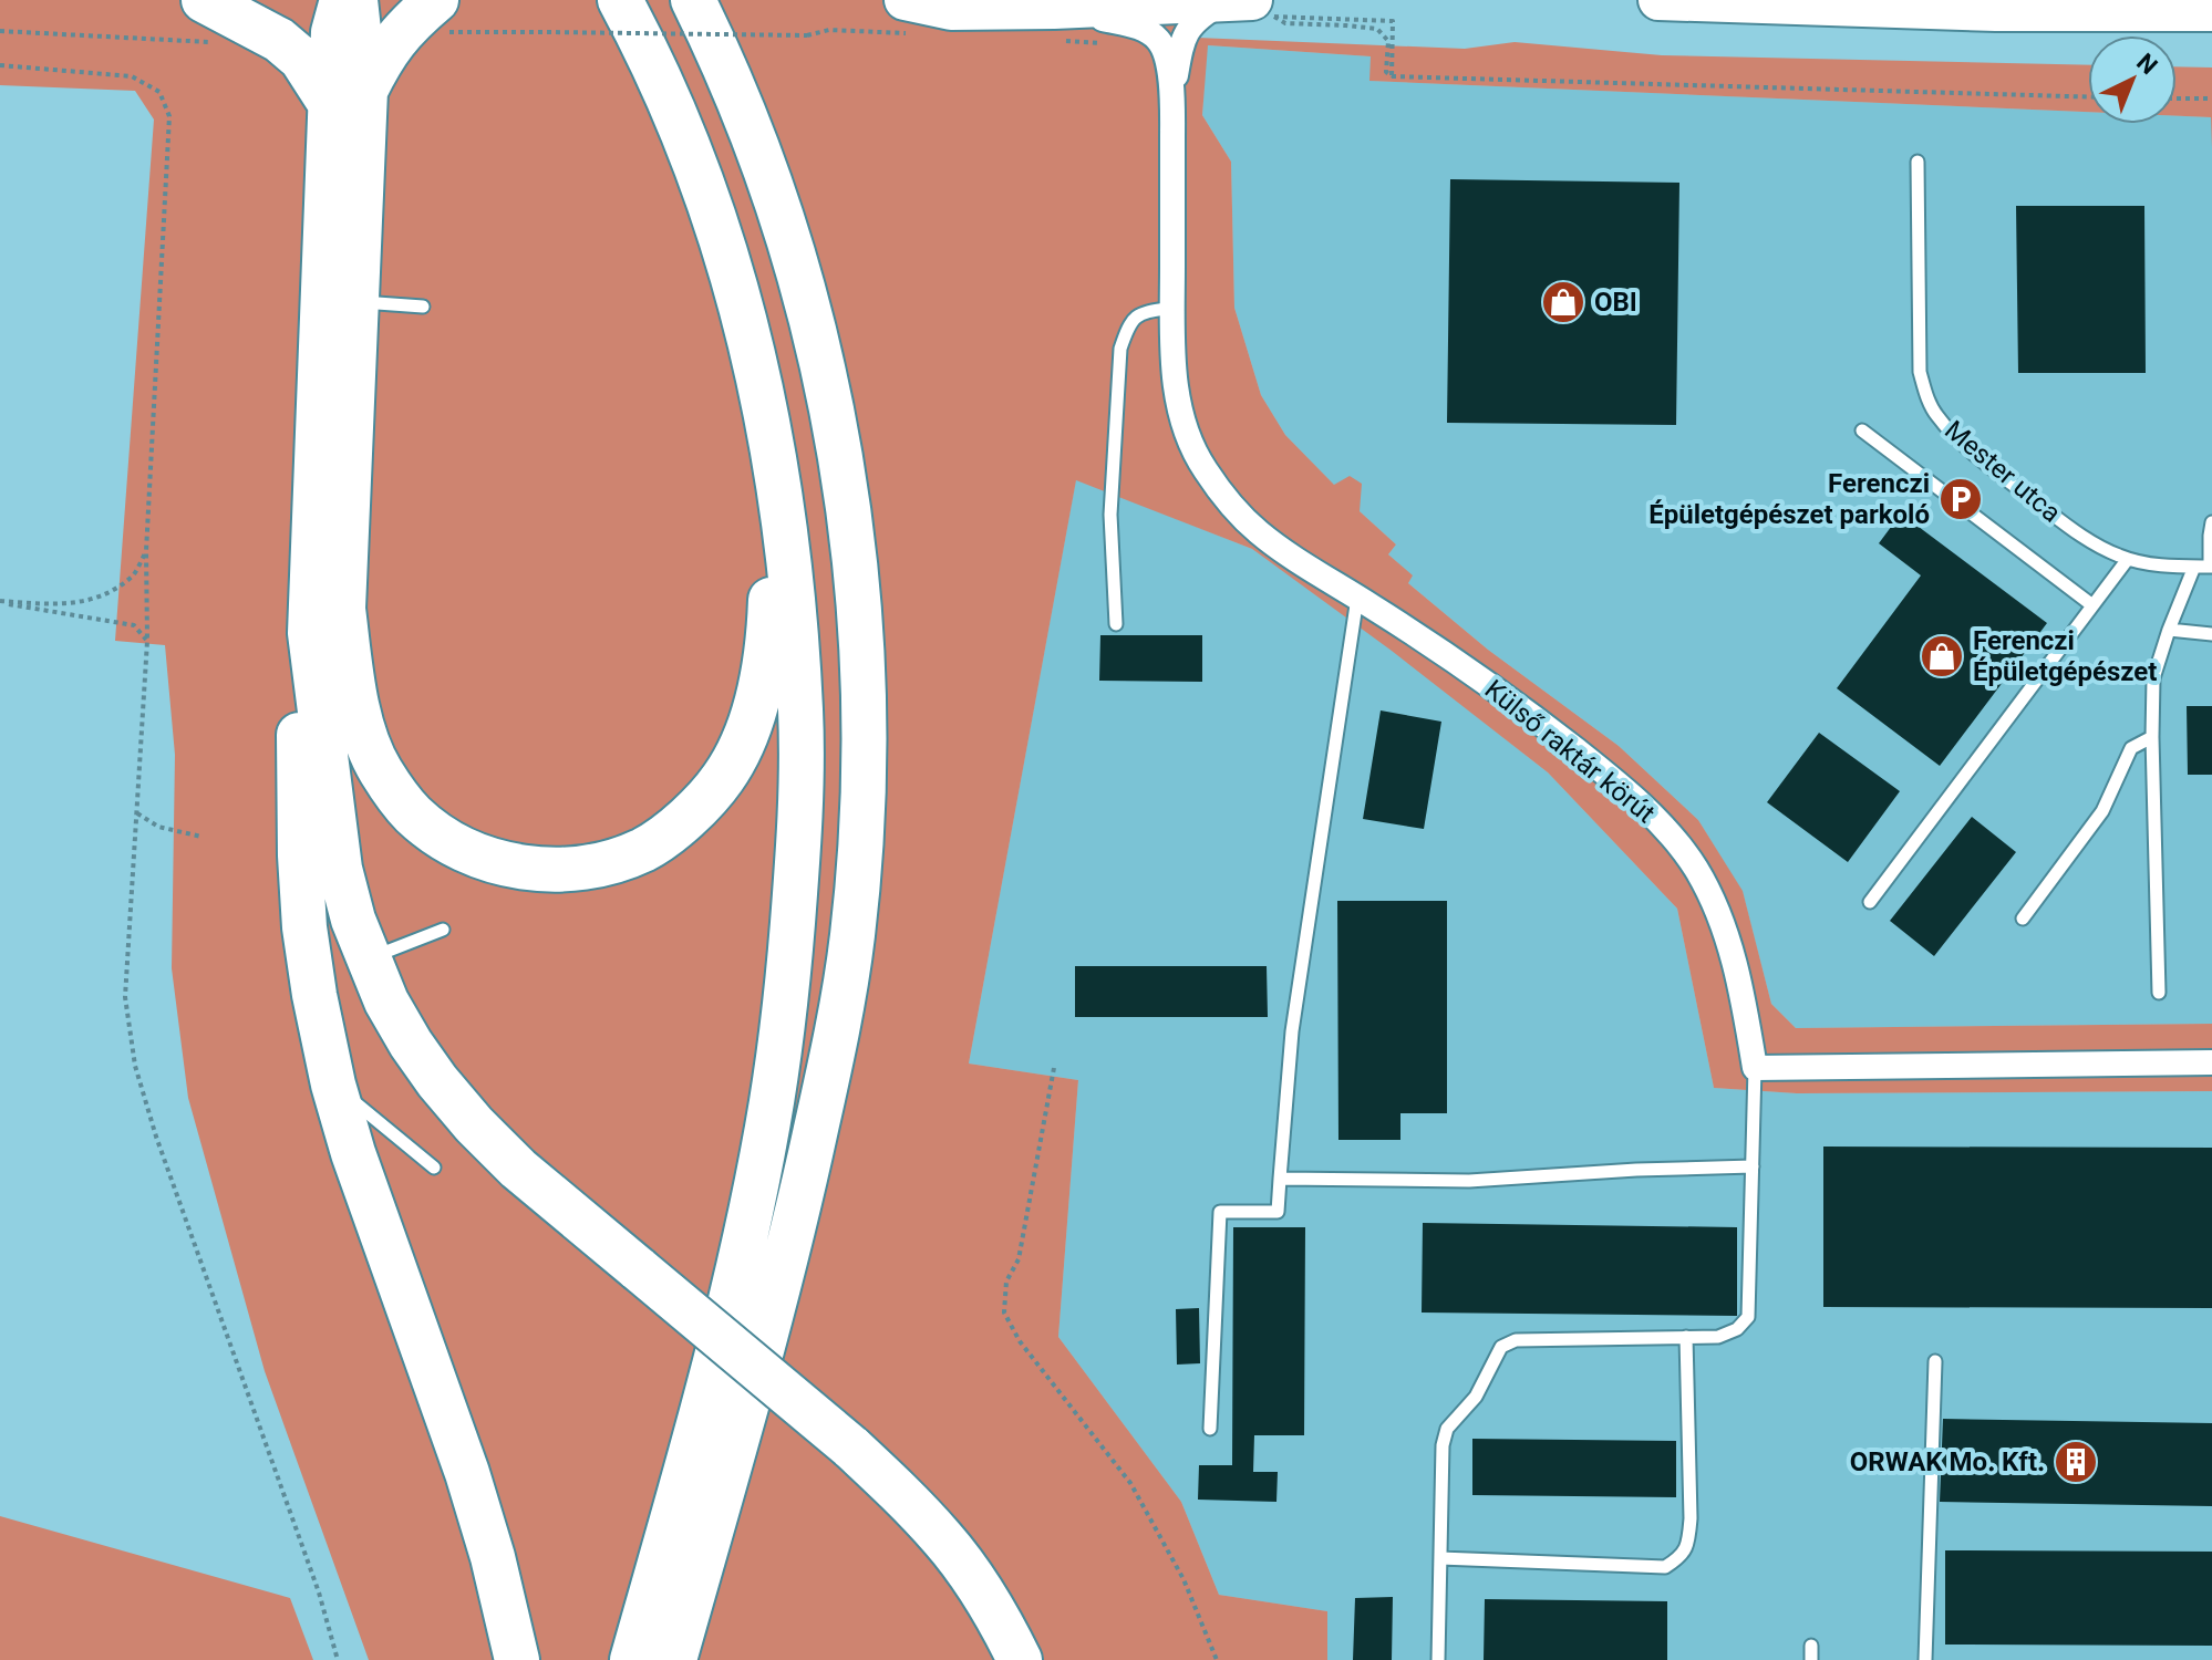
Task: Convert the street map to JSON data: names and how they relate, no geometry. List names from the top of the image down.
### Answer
{
  "streets": {
    "street": ["Külső raktár körút"],
    "lane": ["Mester utca"]
  },
  "places": {
    "shop": ["OBI", "Ferenczi Épületgépészet"],
    "parking": ["Ferenczi Épületgépészet parkoló"],
    "building": ["ORWAK Mo. Kft."]
  },
  "north": "top right"
}
